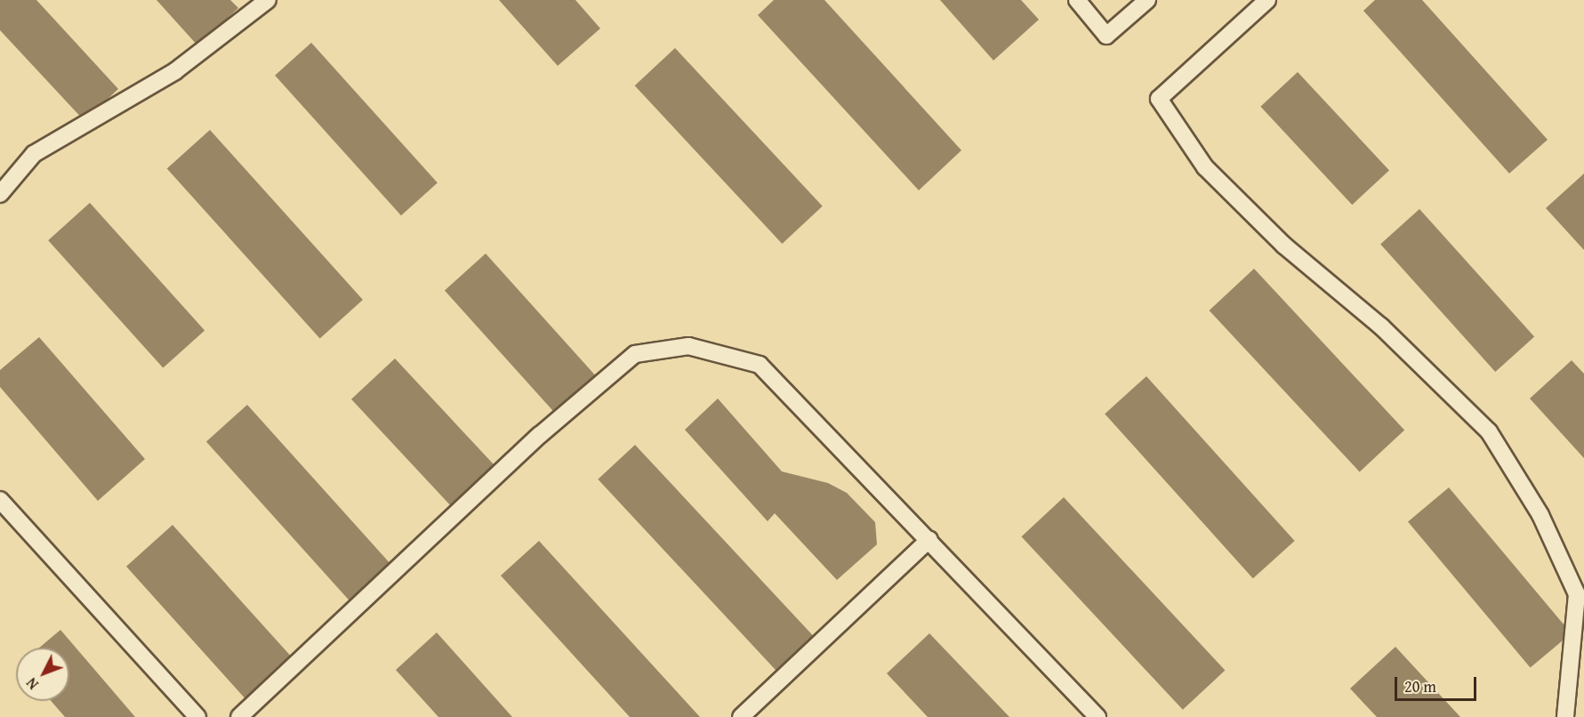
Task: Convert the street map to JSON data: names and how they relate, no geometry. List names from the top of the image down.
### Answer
{
  "scale_bar": "20 m",
  "north": "bottom left"
}
